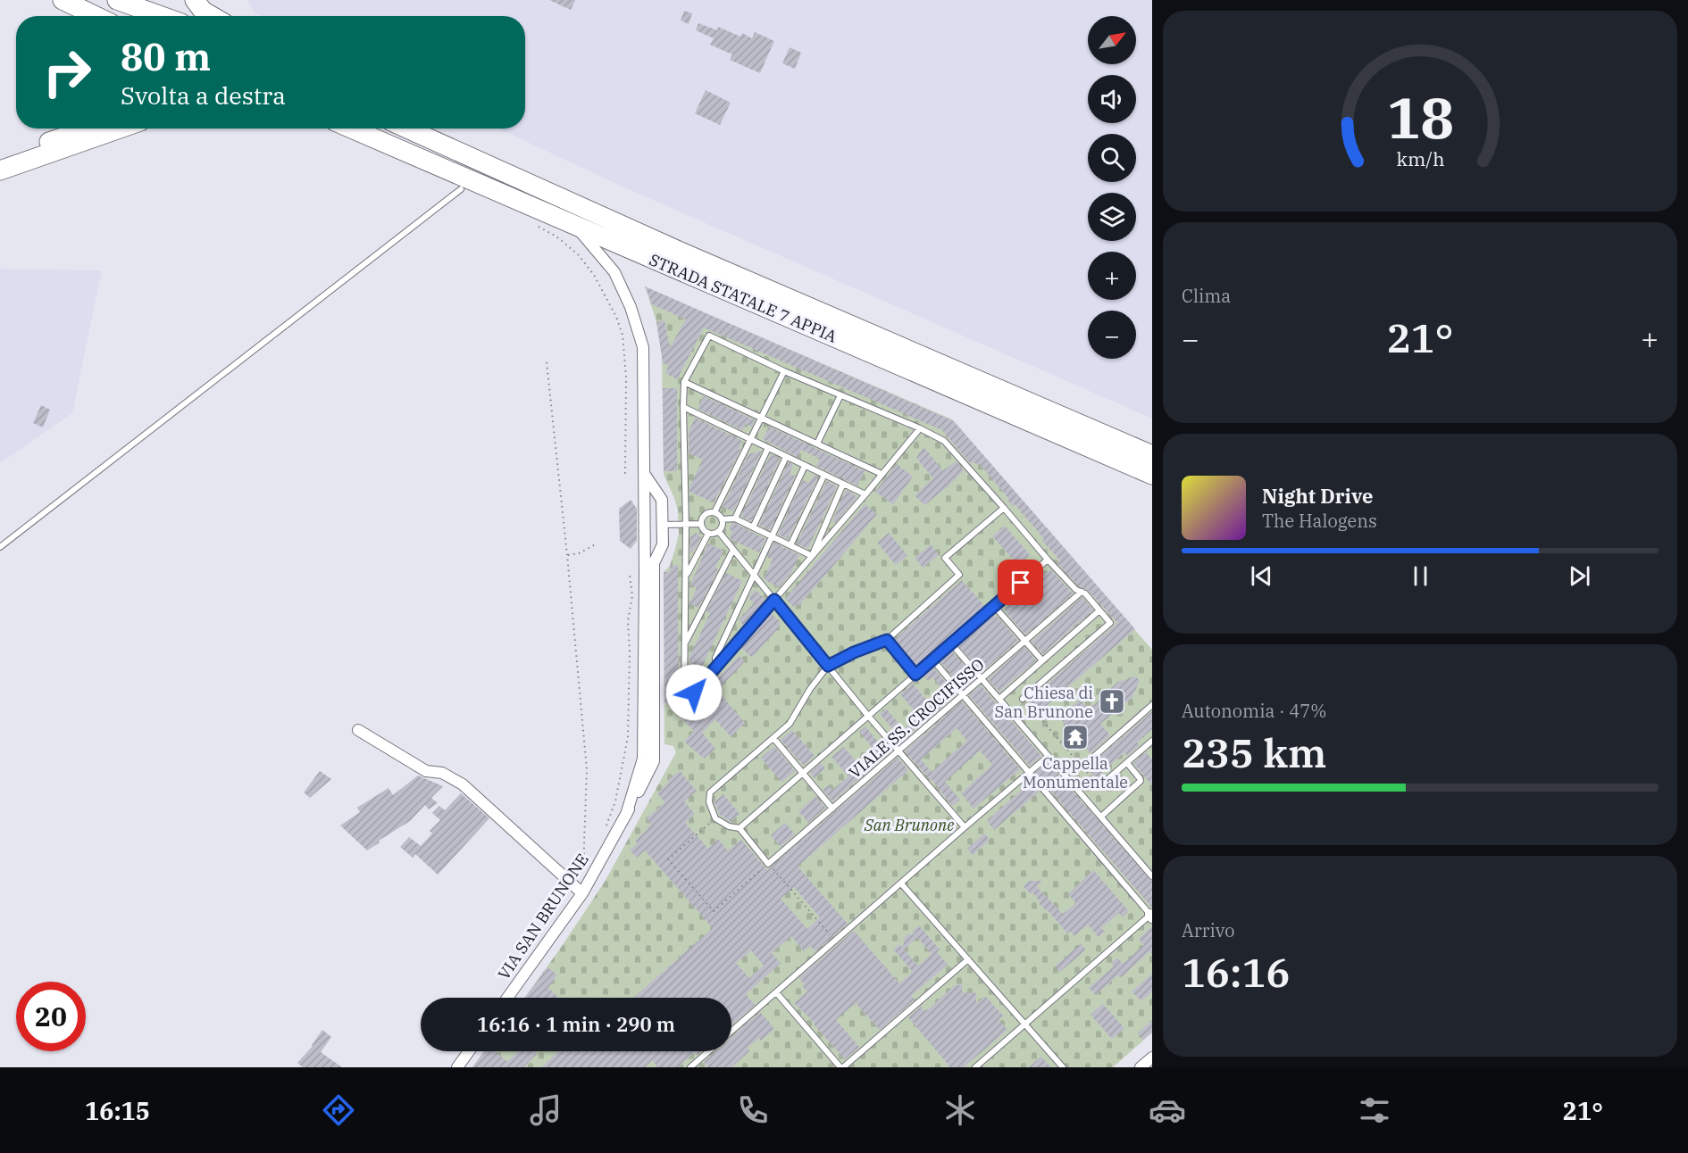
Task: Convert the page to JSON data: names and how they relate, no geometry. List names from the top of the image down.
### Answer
{
  "streets": {
    "highway": ["STRADA STATALE 7 APPIA"],
    "street": ["VIA SAN BRUNONE"],
    "lane": ["VIALE SS. CROCIFISSO"]
  },
  "parks": ["San Brunone"],
  "places": {
    "church": ["Chiesa di San Brunone"],
    "temple": ["Cappella Monumentale"]
  },
  "north": "top right",
  "page": {
    "map_buttons": ["+", "−"],
    "turn": ["80 m", "Svolta a destra"],
    "tile": [
      "Clima",
      ["Autonomia · 47%", "235 km"],
      ["Arrivo", "16:16"]
    ],
    "heat": ["−", "21°", "+"],
    "song": ["Night Drive", "The Halogens"],
    "limit": "20",
    "trip": "16:16 · 1 min · 290 m",
    "tabs": ["16:15", "21°"],
    "gauge": ["18", "km/h"]
  }
}
